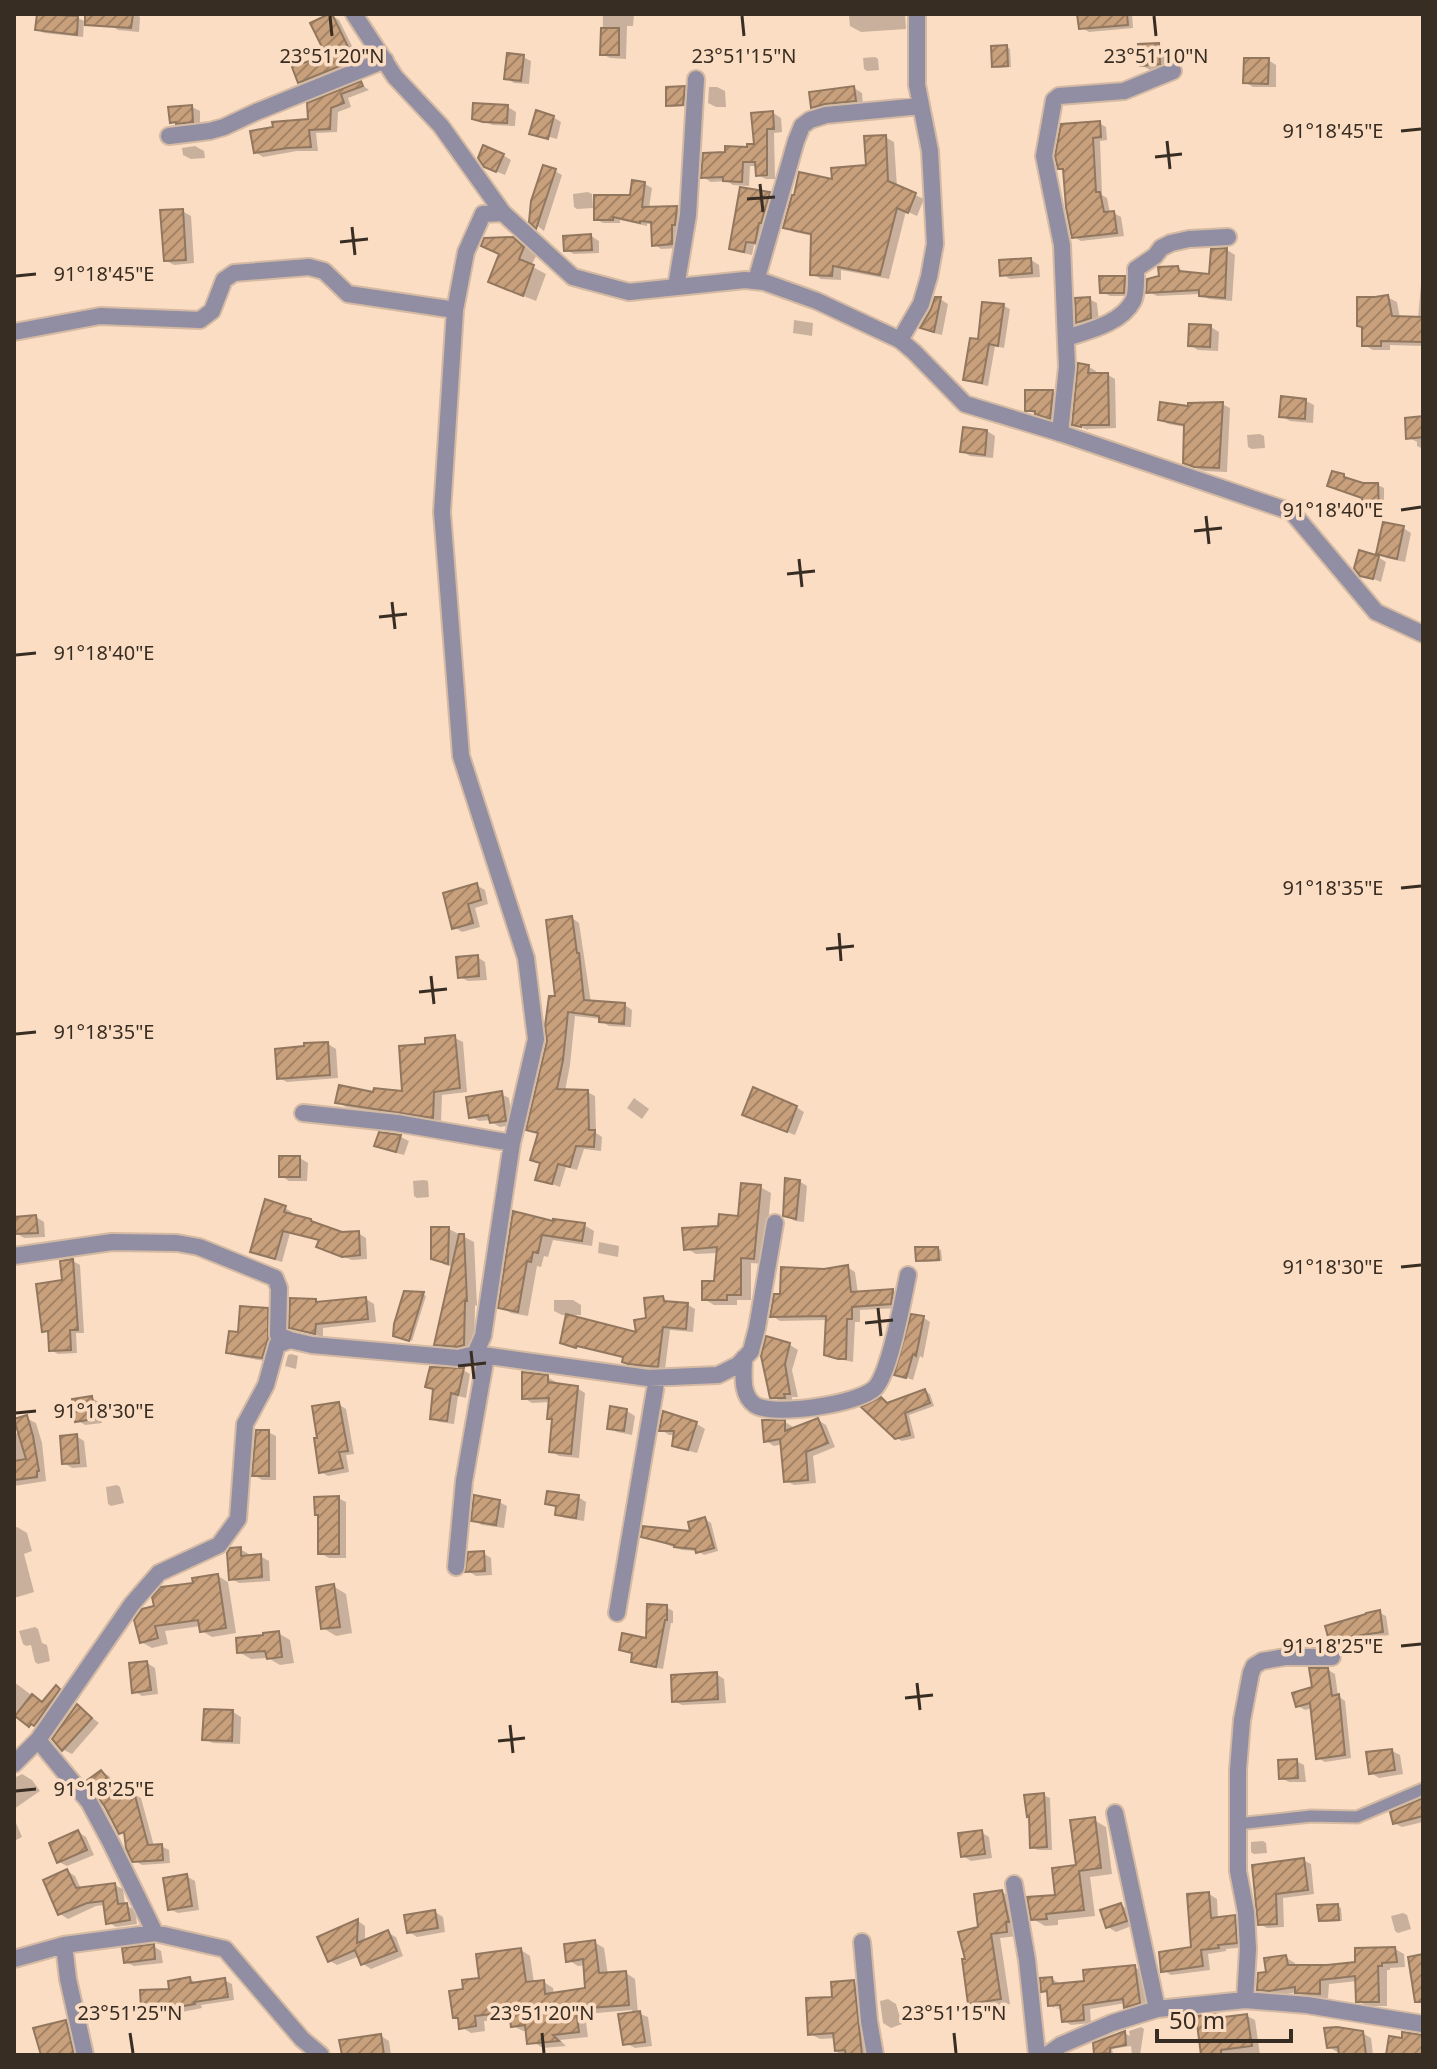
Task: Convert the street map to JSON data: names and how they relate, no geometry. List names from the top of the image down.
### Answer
{
  "scale_bar": "50 m",
  "coordinates": [
    "23°51'20\"N",
    "23°51'15\"N",
    "23°51'10\"N",
    "91°18'45\"E",
    "91°18'40\"E",
    "91°18'35\"E",
    "91°18'30\"E",
    "91°18'25\"E",
    "23°51'25\"N"
  ]
}
